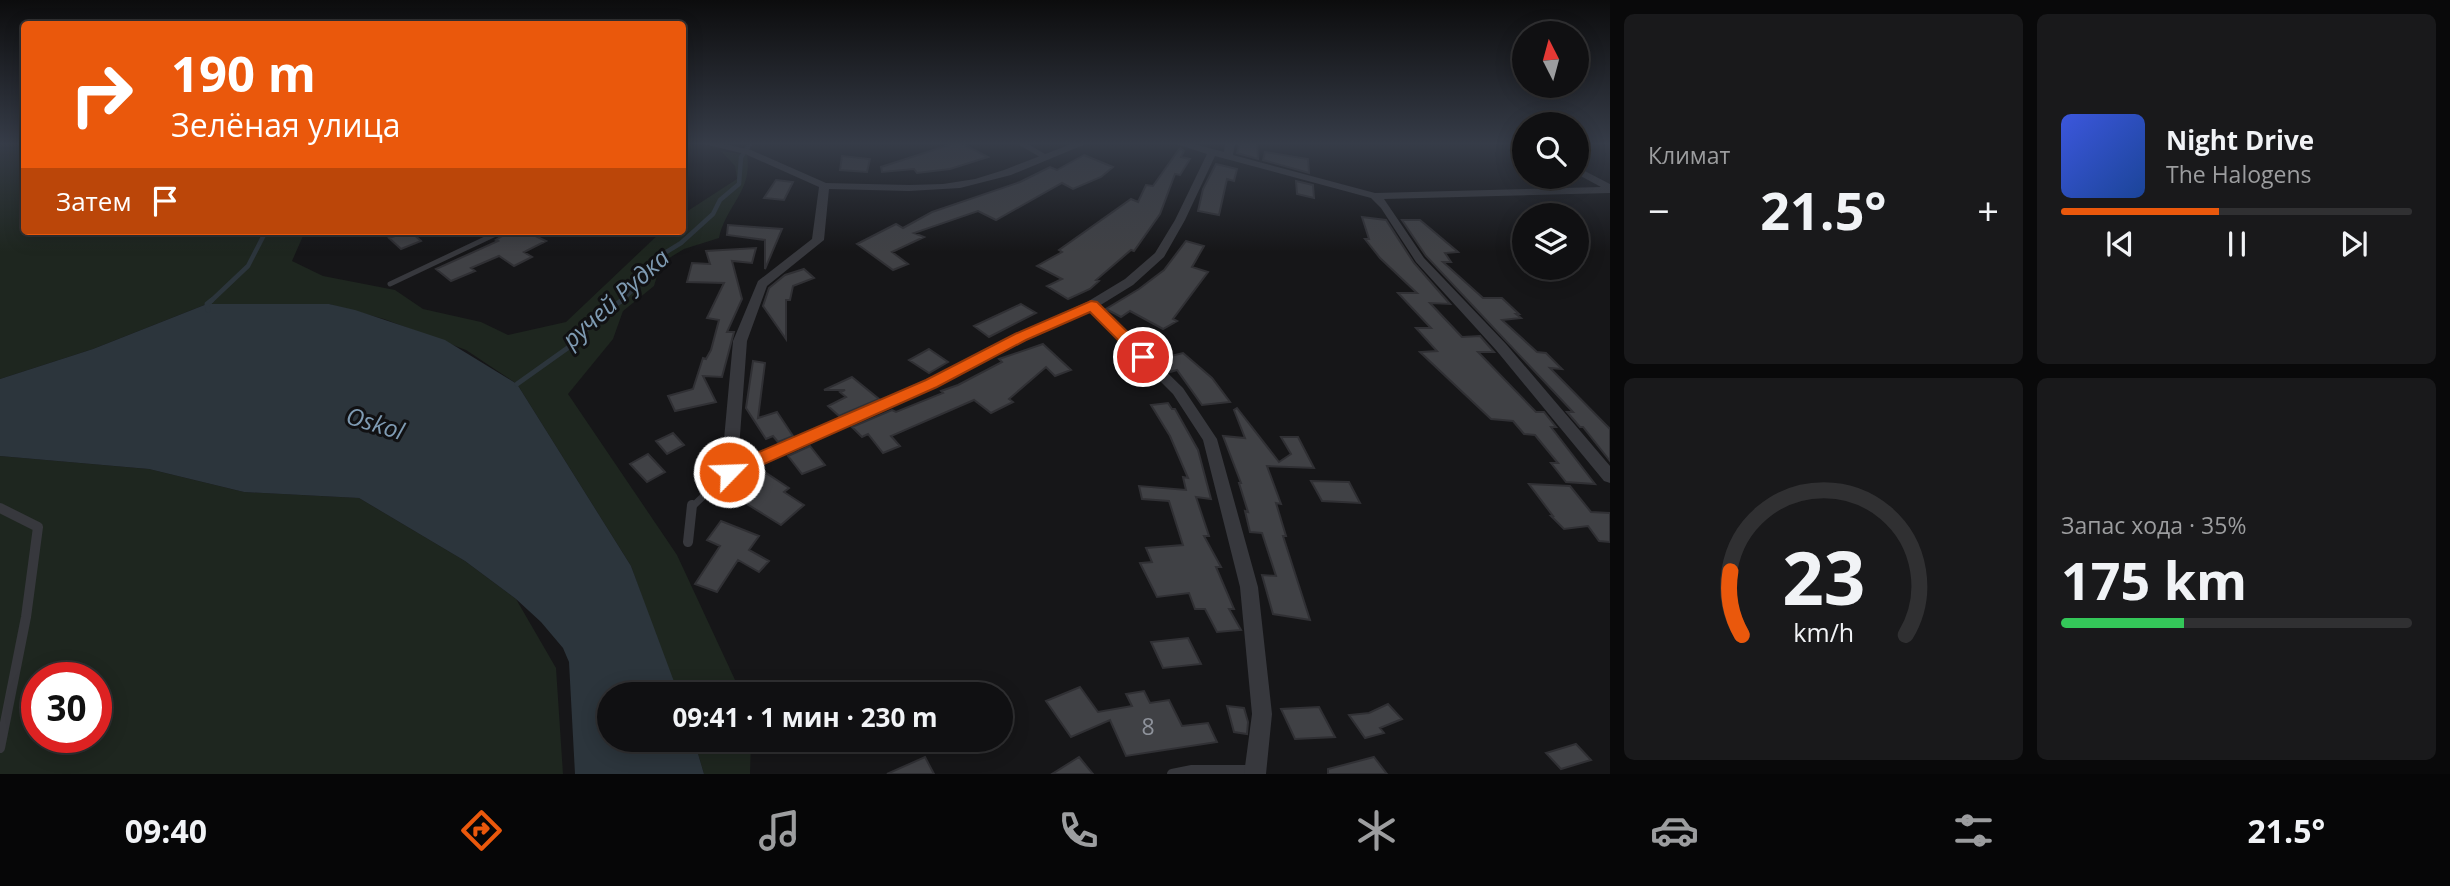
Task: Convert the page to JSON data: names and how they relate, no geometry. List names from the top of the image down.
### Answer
{
  "water": ["ручей Рудка", "Oskol"],
  "house_numbers": ["8"],
  "north": "top",
  "page": {
    "tile": [
      "Климат",
      ["Запас хода · 35%", "175 km"]
    ],
    "turn": ["190 m", "Зелёная улица"],
    "song": ["Night Drive", "The Halogens"],
    "then": "Затем",
    "heat": ["−", "21.5°", "+"],
    "limit": "30",
    "trip": "09:41 · 1 мин · 230 m",
    "tabs": ["09:40", "21.5°"],
    "gauge": ["23", "km/h"]
  }
}
